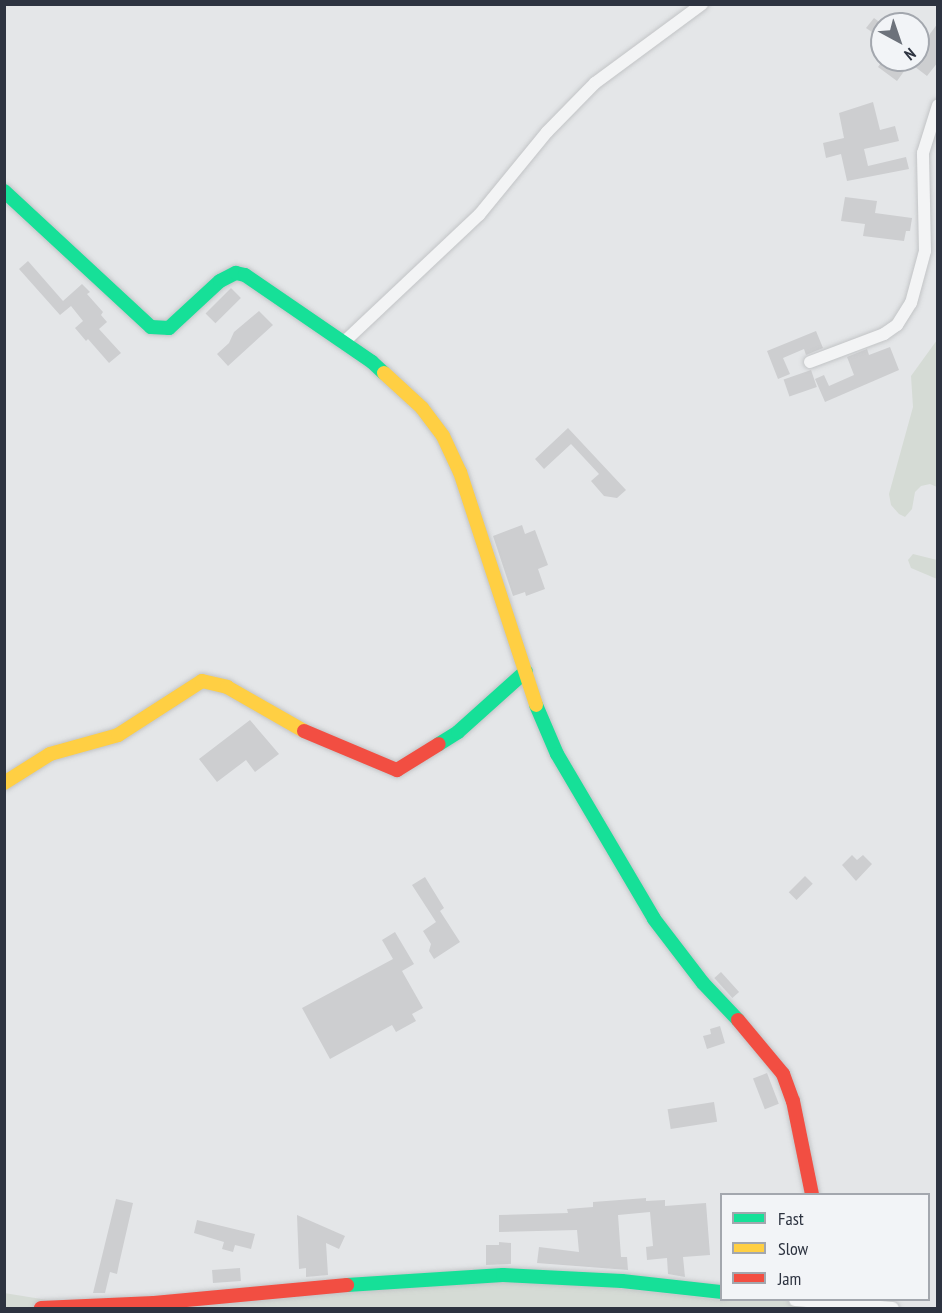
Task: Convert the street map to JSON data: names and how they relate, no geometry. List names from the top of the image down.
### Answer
{
  "legend": ["Fast", "Slow", "Jam"],
  "north": "bottom right"
}
